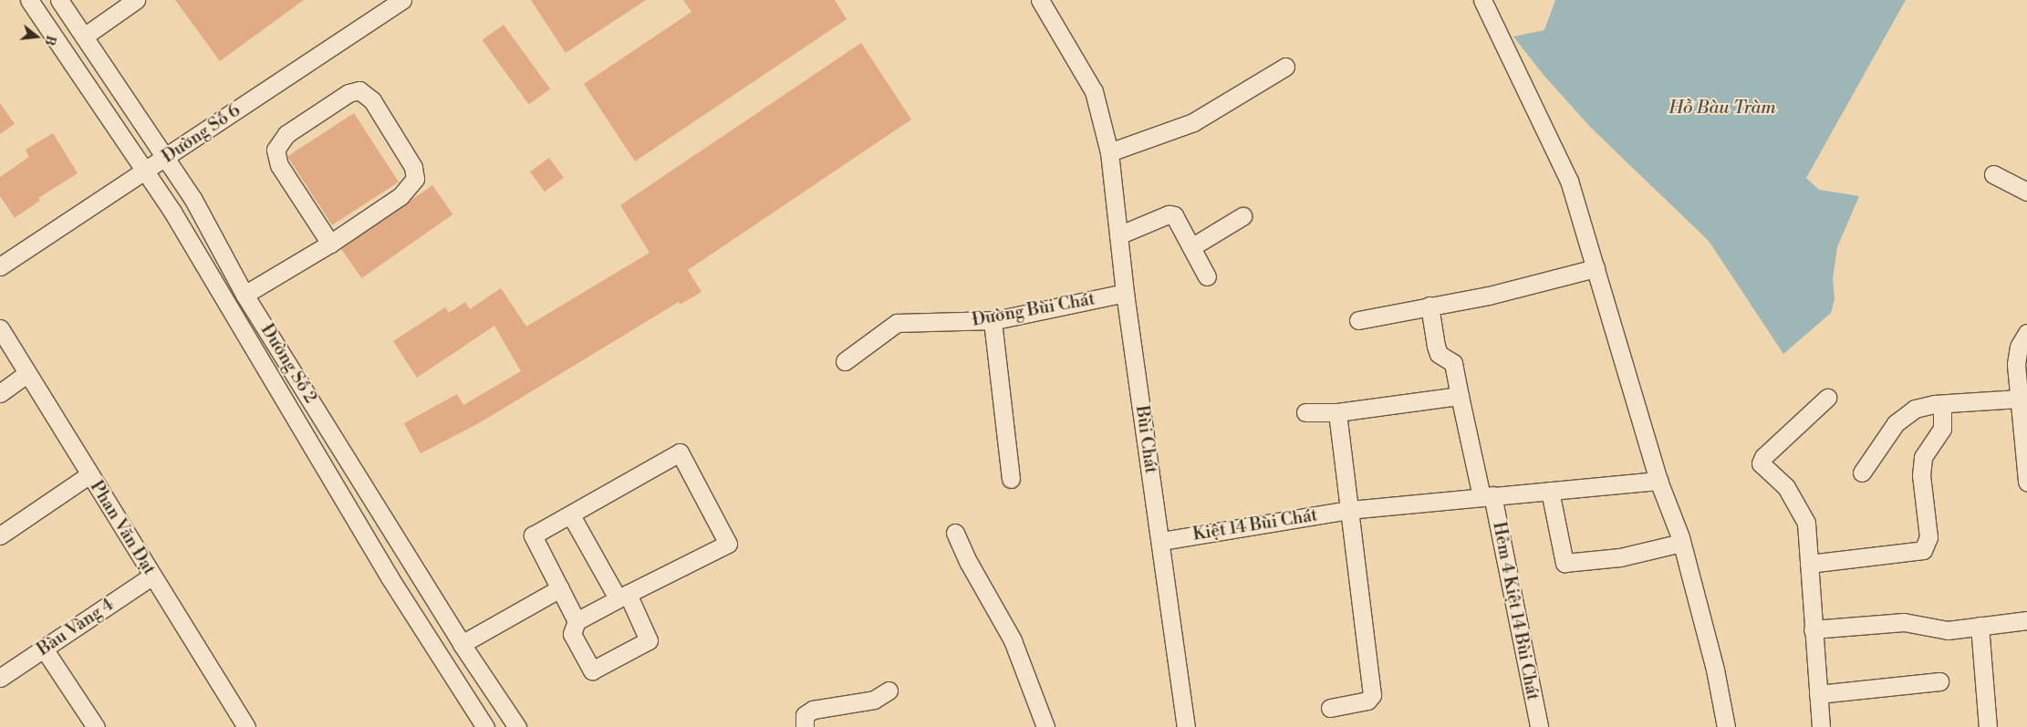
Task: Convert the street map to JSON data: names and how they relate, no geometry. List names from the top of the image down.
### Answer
{
  "streets": {
    "street": [
      "Đường Số 6",
      "Đường Bùi Chát",
      "Đường Số 2",
      "Bùi Chát",
      "Kiệt 14 Bùi Chát",
      "Phan Văn Đạt",
      "Hẻm 4 Kiệt 14 Bùi Chát",
      "Bàu Vàng 4"
    ]
  },
  "crossings": [
    ["Đường Số 6", "Đường Số 2"],
    ["Đường Bùi Chát", "Bùi Chát"],
    ["Bùi Chát", "Kiệt 14 Bùi Chát"],
    ["Kiệt 14 Bùi Chát", "Hẻm 4 Kiệt 14 Bùi Chát"],
    ["Phan Văn Đạt", "Bàu Vàng 4"]
  ],
  "water": ["Hồ Bàu Tràm"],
  "north": "right"
}
